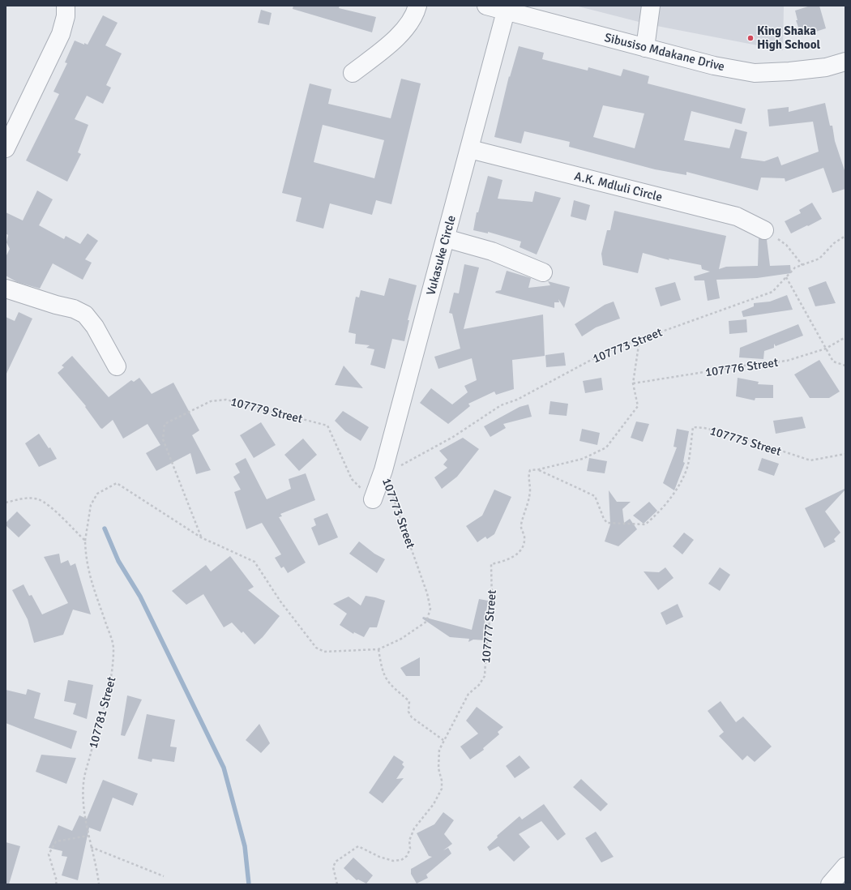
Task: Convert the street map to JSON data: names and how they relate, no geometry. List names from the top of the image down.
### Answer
{
  "streets": {
    "street": ["Sibusiso Mdakane Drive", "A.K. Mdluli Circle", "Vukasuke Circle"],
    "path": [
      "107773 Street",
      "107776 Street",
      "107779 Street",
      "107775 Street",
      "107777 Street",
      "107781 Street"
    ]
  },
  "crossings": [
    ["Sibusiso Mdakane Drive", "Vukasuke Circle"],
    ["A.K. Mdluli Circle", "Vukasuke Circle"],
    ["Vukasuke Circle", "107773 Street"],
    ["Vukasuke Circle", "107779 Street"],
    ["107773 Street", "107779 Street"],
    ["107773 Street", "107777 Street"],
    ["107773 Street", "107781 Street"],
    ["107776 Street", "107777 Street"],
    ["107775 Street", "107777 Street"]
  ],
  "places": ["King Shaka High School"]
}
